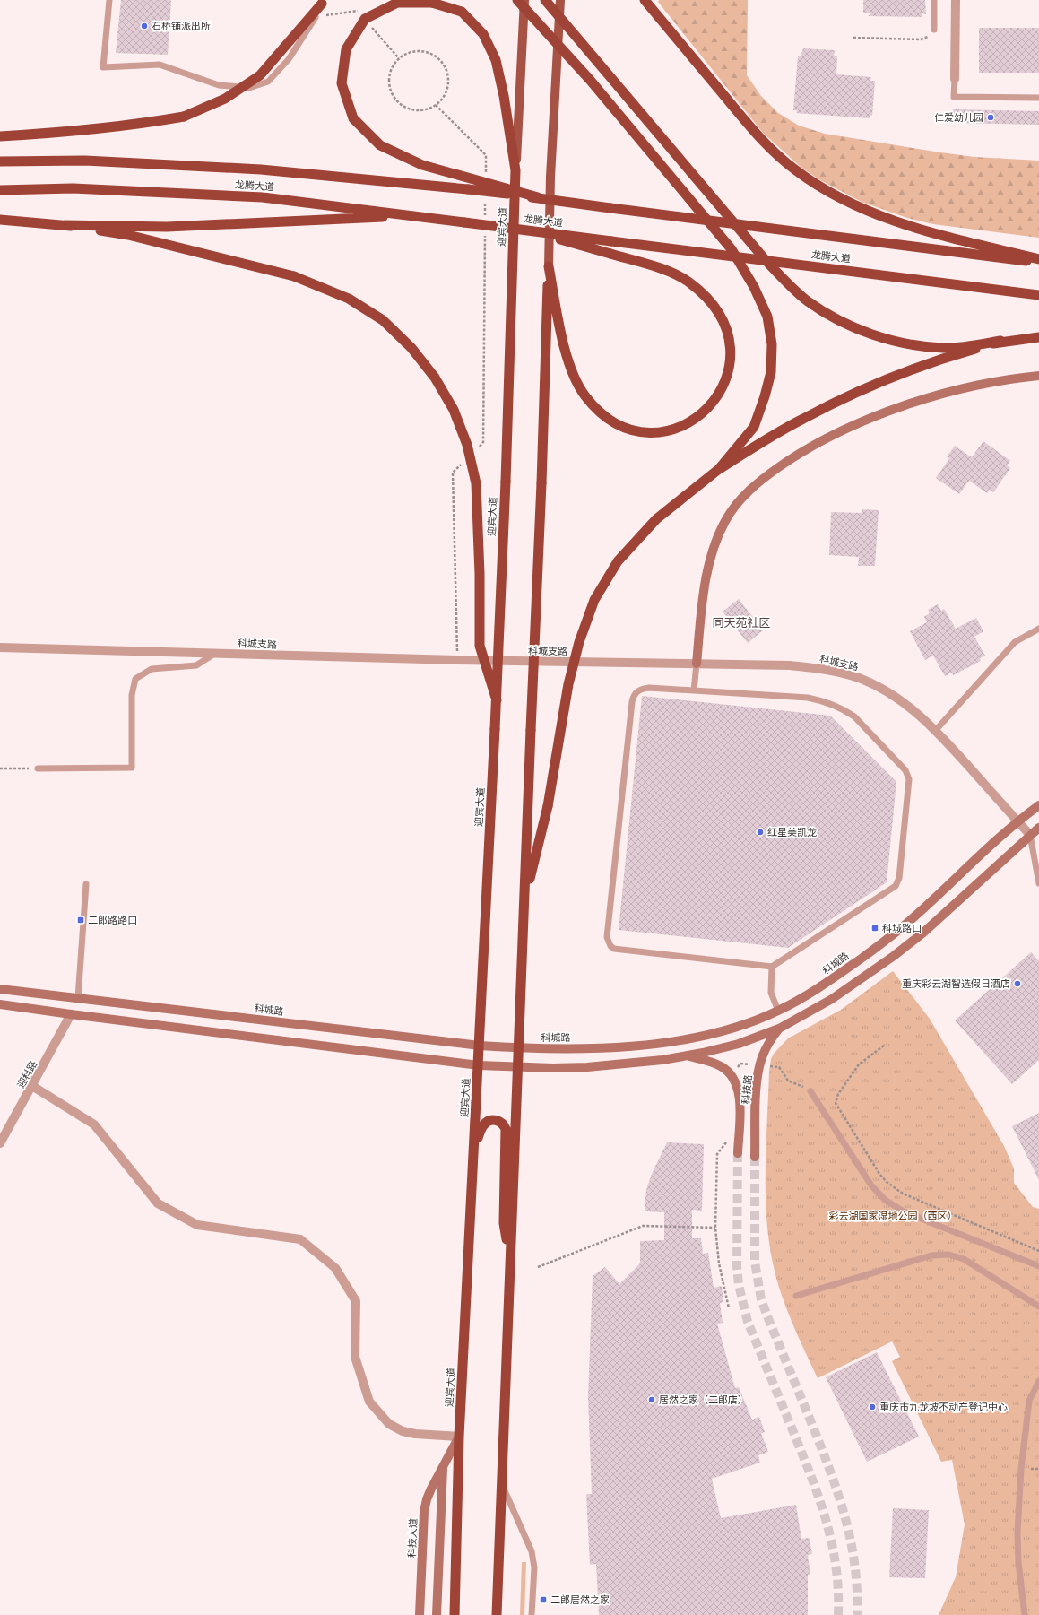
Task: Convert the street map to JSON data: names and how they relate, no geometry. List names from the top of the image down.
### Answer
{
  "streets": {
    "highway": ["龙腾大道", "迎宾大道"],
    "main road": ["科城路", "科技路", "科技大道"],
    "street": ["科城支路", "迎科路"]
  },
  "crossings": [
    ["迎宾大道", "科城路"],
    ["迎宾大道", "科技大道"],
    ["科城支路", "科城路"]
  ],
  "districts": ["同天苑社区"],
  "parks": ["彩云湖国家湿地公园（西区）"],
  "places": {
    "other": [
      "石桥铺派出所",
      "仁爱幼儿园",
      "红星美凯龙",
      "重庆彩云湖智选假日酒店",
      "居然之家（二郎店）",
      "重庆市九龙坡不动产登记中心"
    ],
    "transit": ["二郎路路口", "科城路口", "二郎居然之家"]
  }
}
